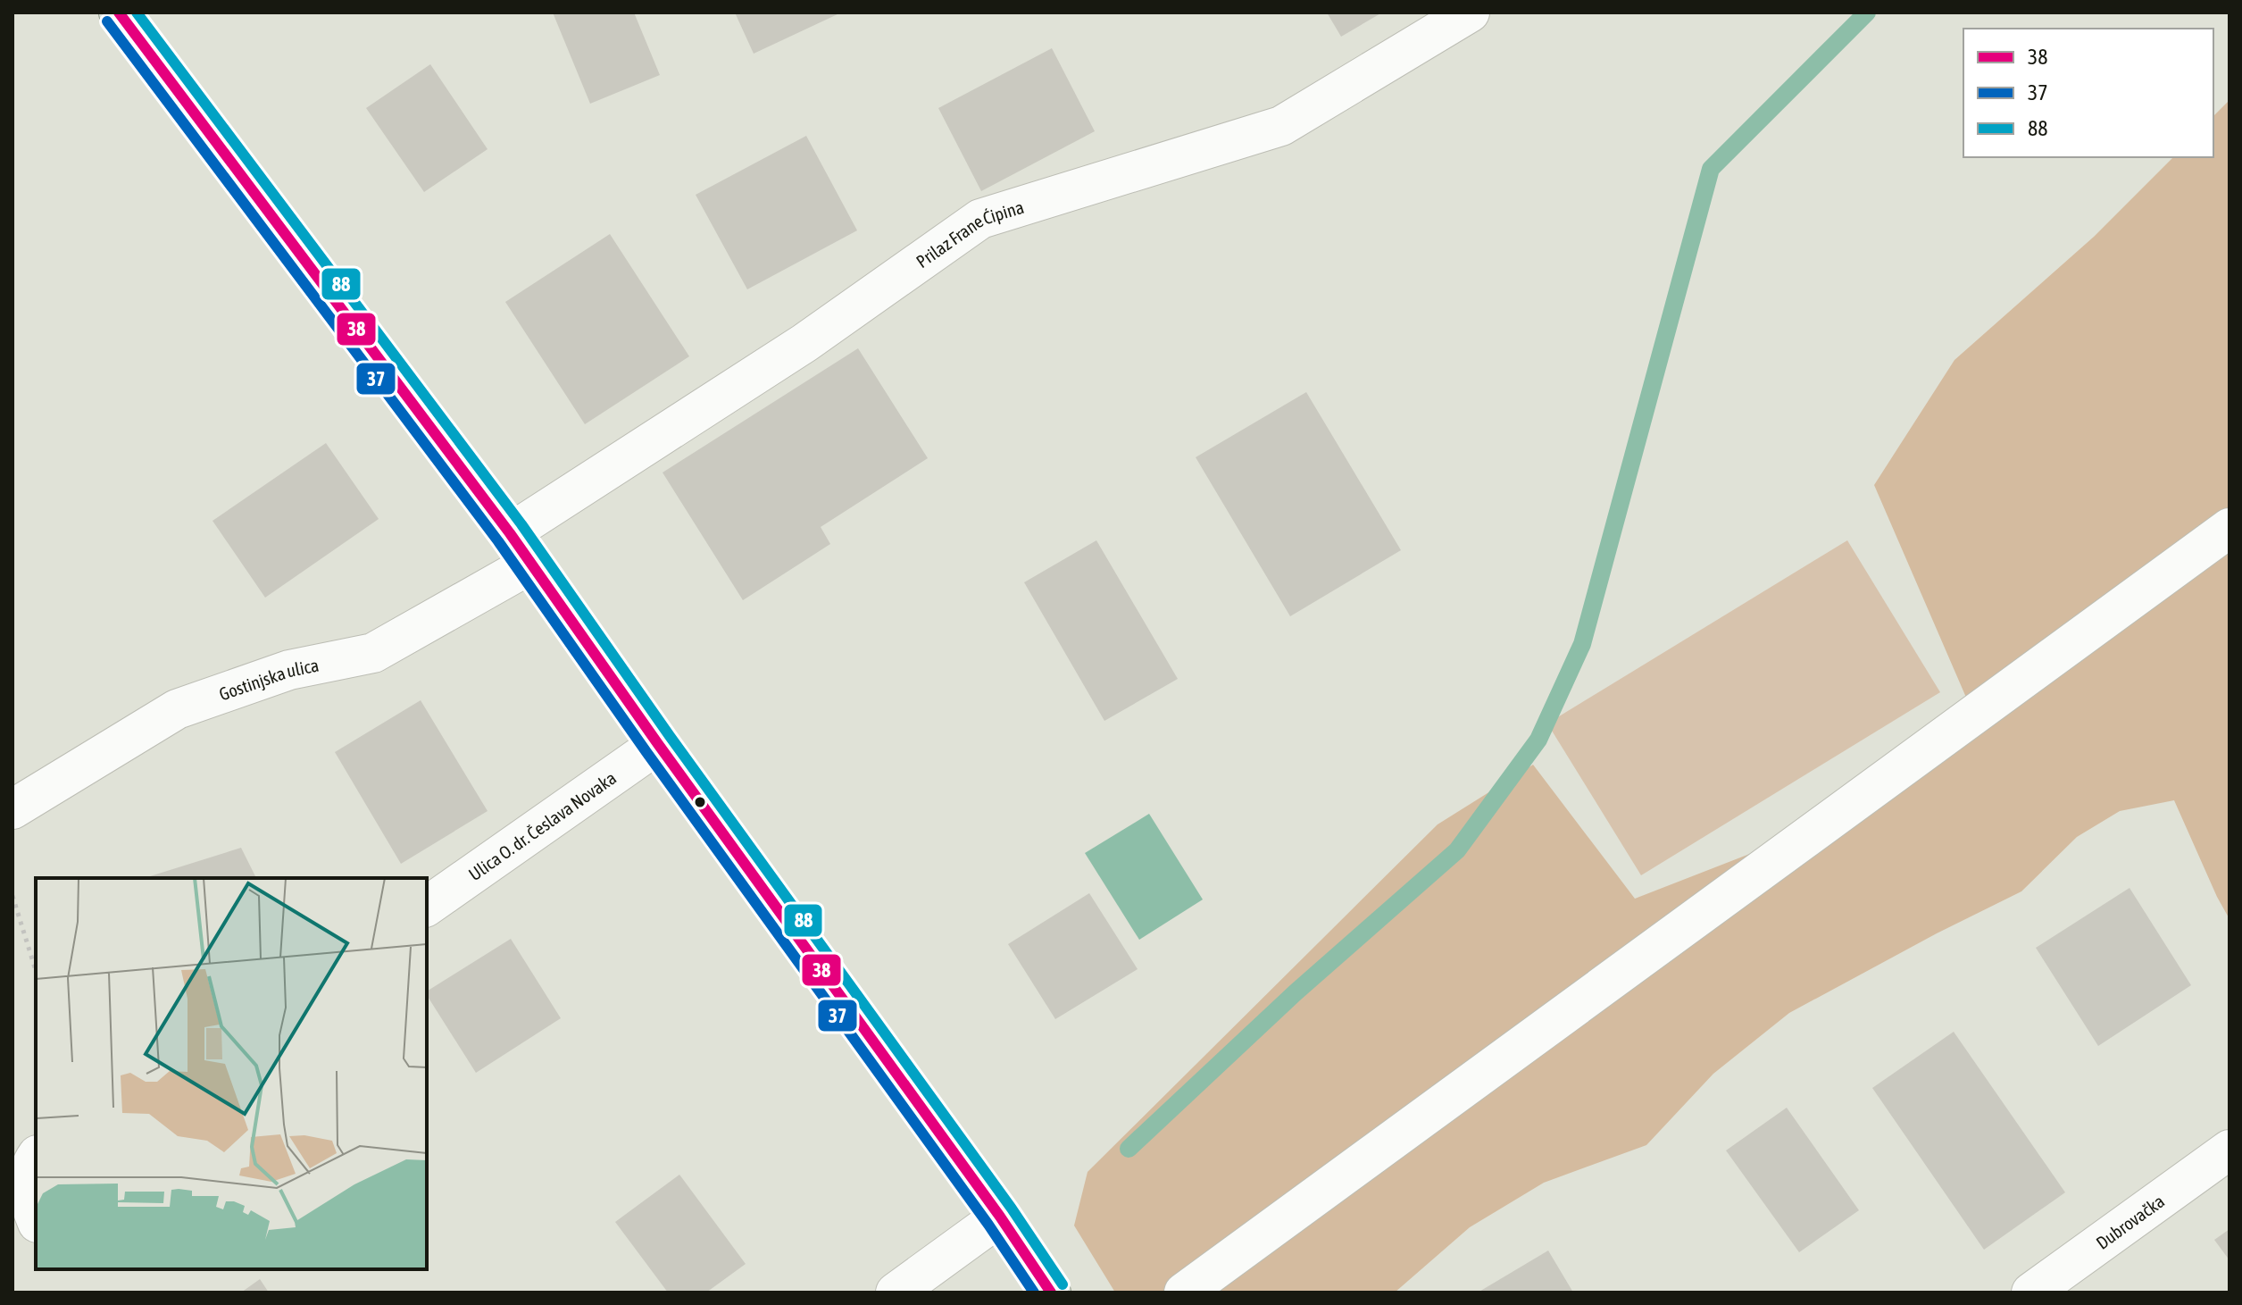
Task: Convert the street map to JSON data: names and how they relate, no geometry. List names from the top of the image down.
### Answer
{
  "streets": {
    "street": [
      "Prilaz Frane Ćipina",
      "Gostinjska ulica",
      "Ulica O. dr. Česlava Novaka",
      "Dubrovačka"
    ]
  },
  "crossings": [
    ["Prilaz Frane Ćipina", "Gostinjska ulica"]
  ],
  "lines": ["transit line 38", "transit line 88", "transit line 37"],
  "legend": ["38", "37", "88"]
}
